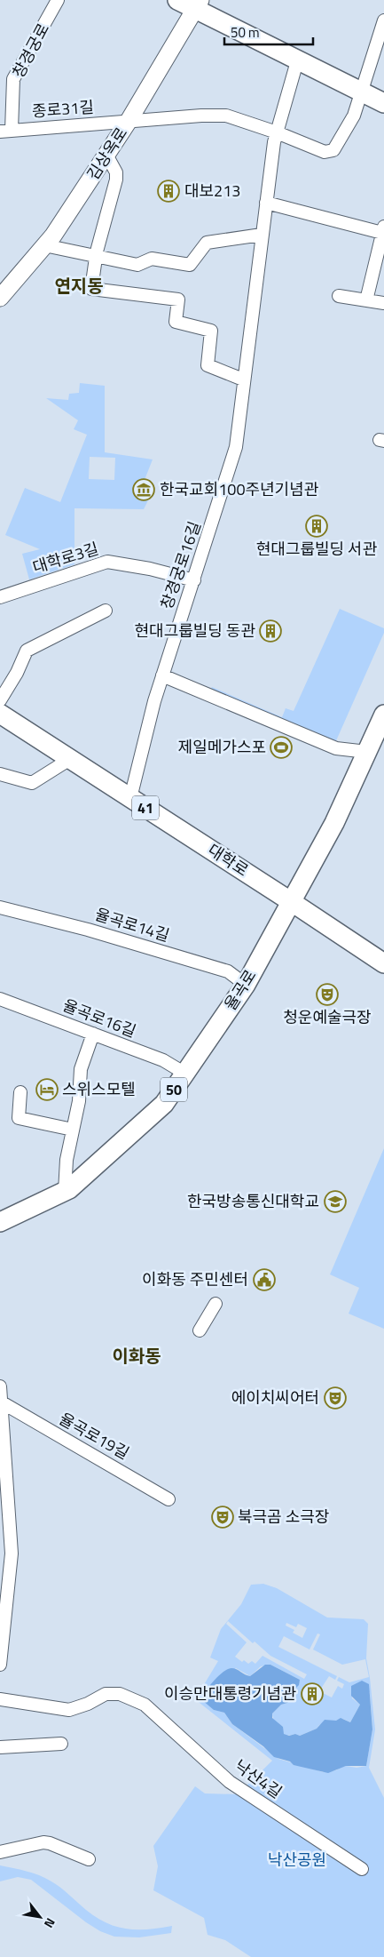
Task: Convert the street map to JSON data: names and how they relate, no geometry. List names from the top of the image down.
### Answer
{
  "streets": {
    "main road": [
      "41",
      "대학로",
      "율곡로",
      "50"
    ],
    "street": [
      "창경궁로",
      "종로31길",
      "김상옥로",
      "대학로3길",
      "창경궁로16길",
      "율곡로14길",
      "율곡로16길",
      "율곡로19길",
      "낙산4길"
    ]
  },
  "crossings": [
    ["창경궁로", "종로31길"],
    ["종로31길", "김상옥로"],
    ["대학로3길", "창경궁로16길"],
    ["창경궁로16길", "대학로"],
    ["대학로", "율곡로"],
    ["율곡로14길", "율곡로"],
    ["율곡로", "율곡로16길"]
  ],
  "districts": ["연지동", "이화동"],
  "parks": ["낙산공원"],
  "places": {
    "building": [
      "대보213",
      "현대그룹빌딩 서관",
      "현대그룹빌딩 동관",
      "이승만대통령기념관"
    ],
    "museum": ["한국교회100주년기념관"],
    "sports": ["제일메가스포"],
    "theatre": ["청운예술극장", "에이치씨어터", "북극곰 소극장"],
    "hotel": ["스위스모텔"],
    "school or university": ["한국방송통신대학교"],
    "public building": ["이화동 주민센터"]
  },
  "scale_bar": "50 m",
  "north": "bottom right"
}
